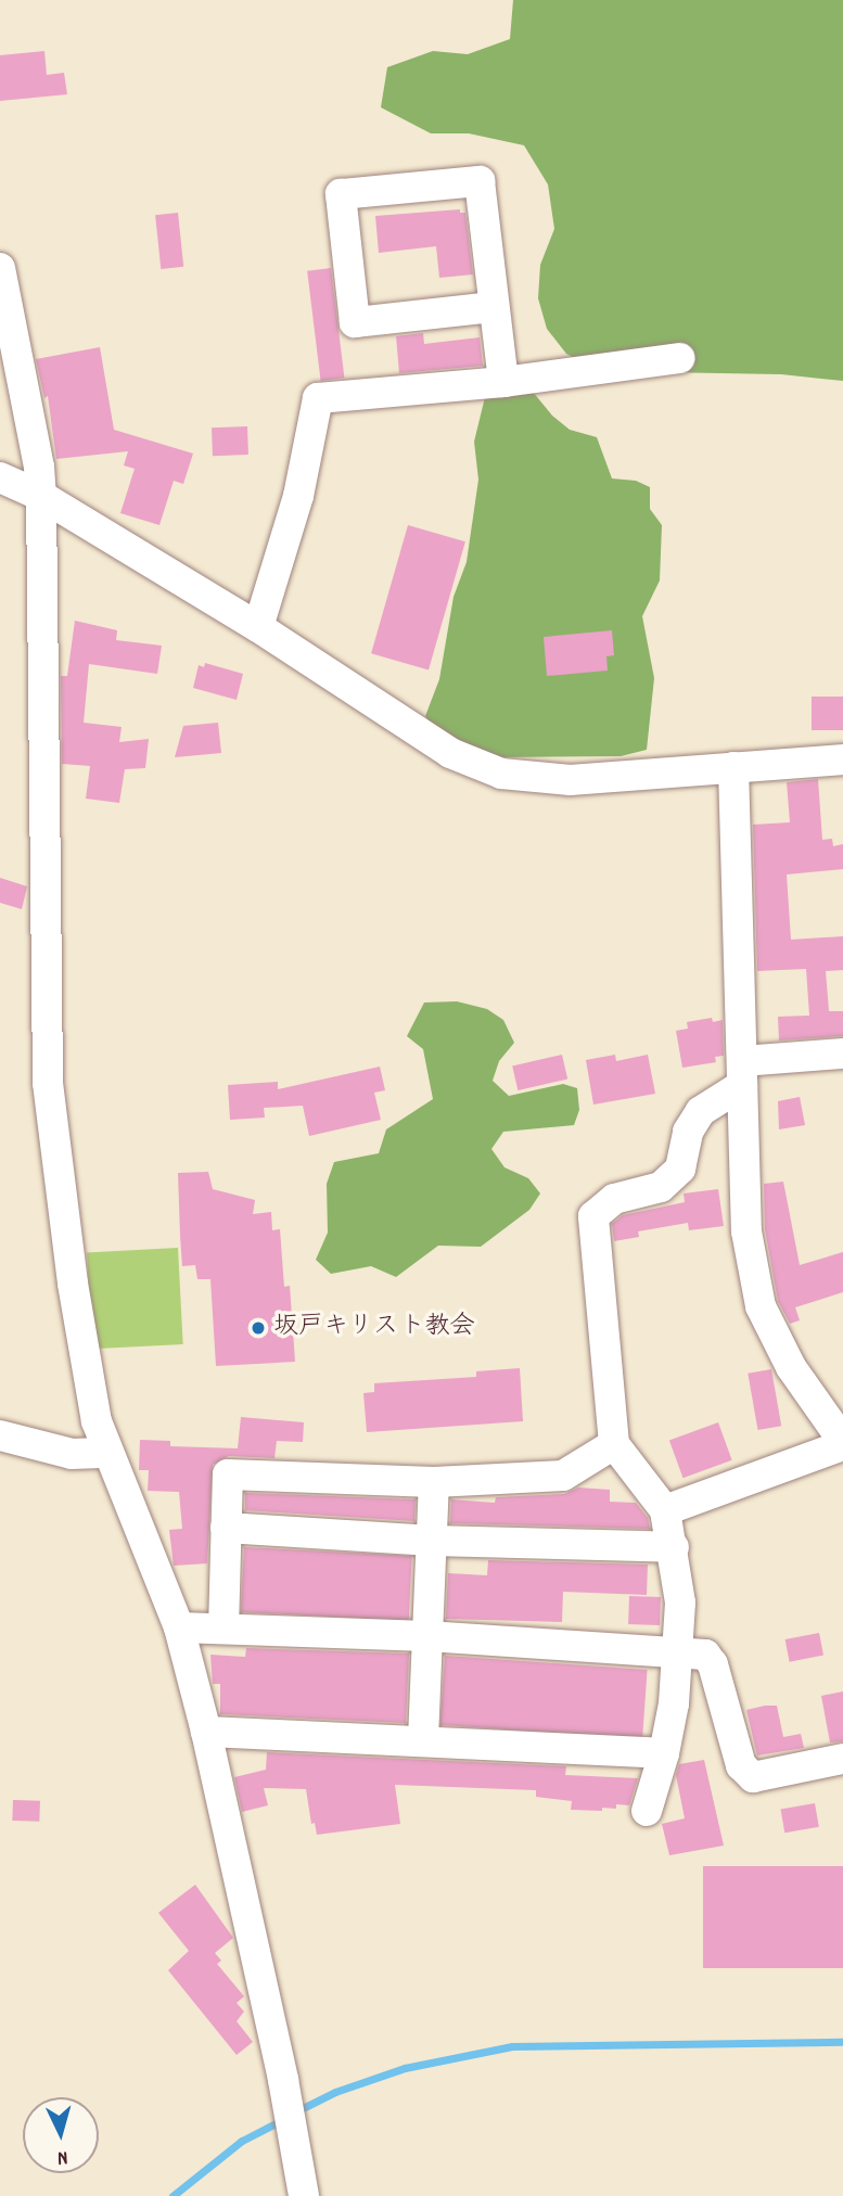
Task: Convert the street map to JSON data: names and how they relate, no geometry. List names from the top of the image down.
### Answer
{
  "places": ["坂戸キリスト教会"],
  "north": "bottom"
}
